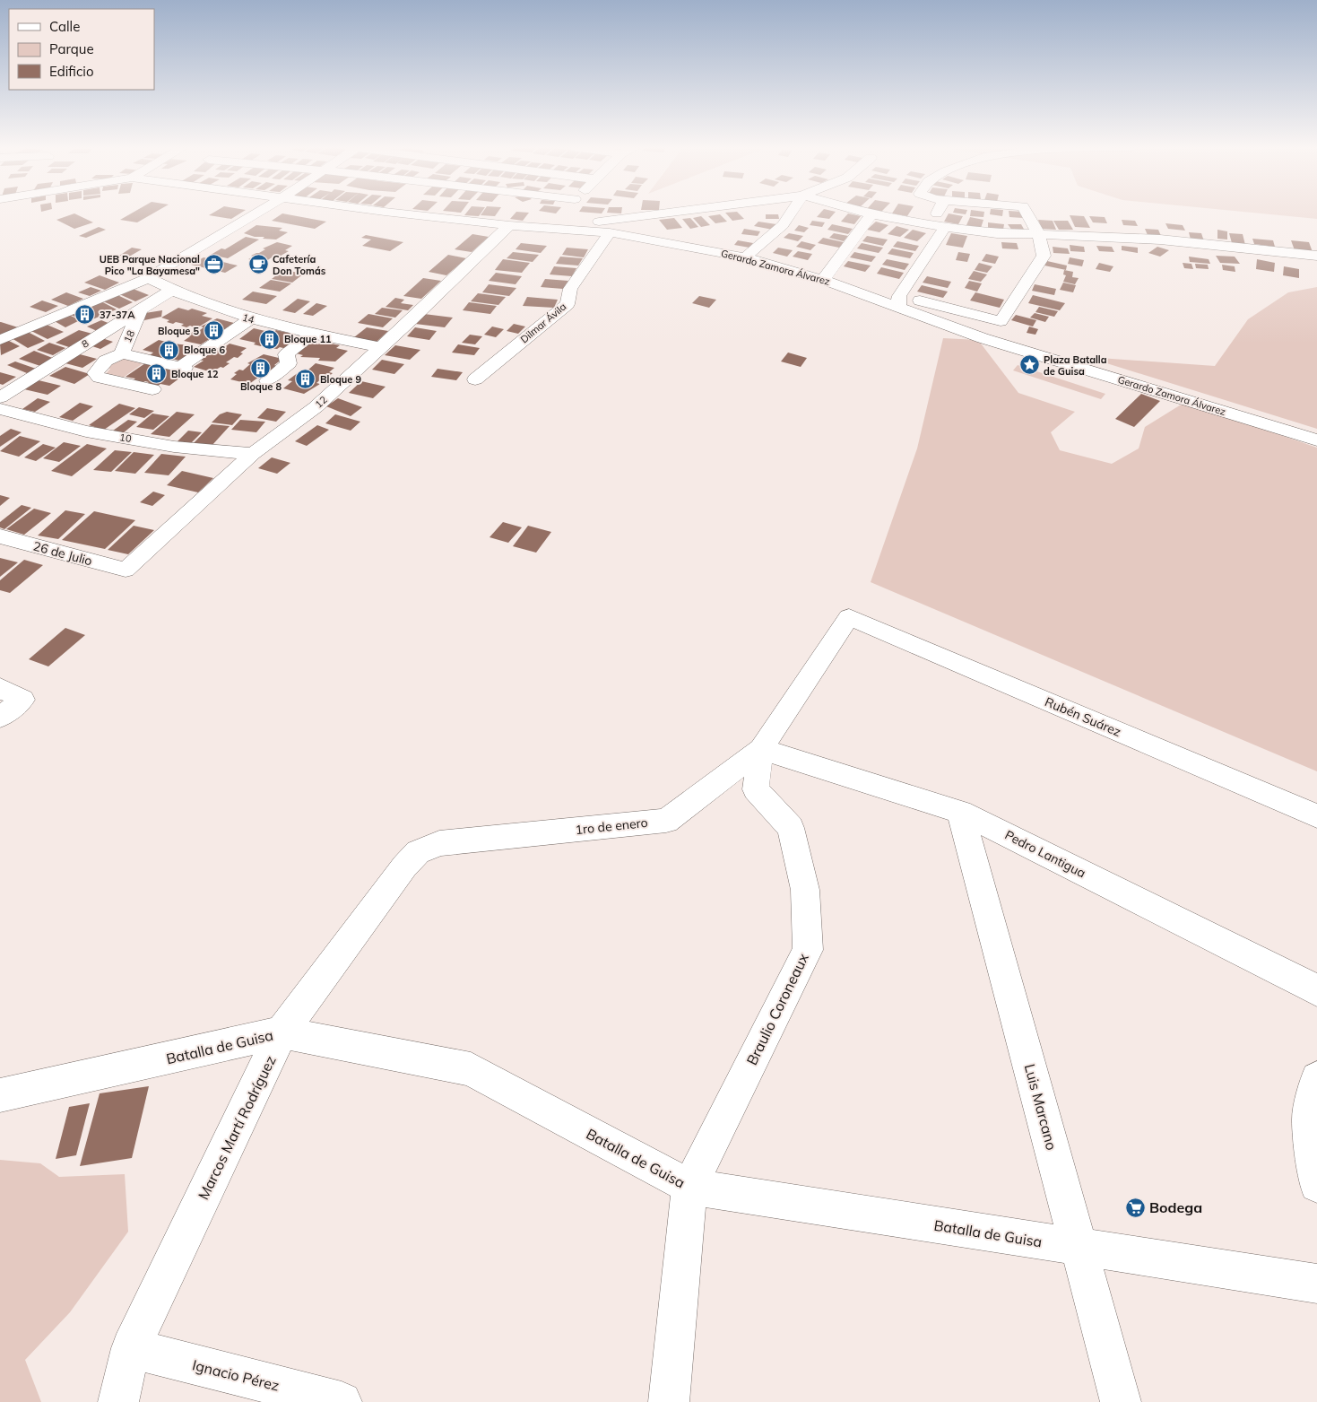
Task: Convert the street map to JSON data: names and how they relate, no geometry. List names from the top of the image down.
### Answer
{
  "streets": {
    "street": [
      "Gerardo Zamora Álvarez",
      "14",
      "Dilmar Ávila",
      "18",
      "8",
      "12",
      "10",
      "26 de Julio",
      "Rubén Suárez",
      "1ro de enero",
      "Pedro Lantigua",
      "Braulio Coroneaux",
      "Batalla de Guisa",
      "Luis Marcano",
      "Marcos Martí Rodríguez",
      "Ignacio Pérez"
    ]
  },
  "crossings": [
    ["Gerardo Zamora Álvarez", "Dilmar Ávila"],
    ["Gerardo Zamora Álvarez", "12"],
    ["14", "18"],
    ["14", "8"],
    ["14", "12"],
    ["18", "8"],
    ["12", "10"],
    ["12", "26 de Julio"],
    ["Rubén Suárez", "Braulio Coroneaux"],
    ["1ro de enero", "Pedro Lantigua"],
    ["1ro de enero", "Braulio Coroneaux"],
    ["1ro de enero", "Marcos Martí Rodríguez"],
    ["Pedro Lantigua", "Braulio Coroneaux"],
    ["Pedro Lantigua", "Luis Marcano"],
    ["Braulio Coroneaux", "Batalla de Guisa"],
    ["Batalla de Guisa", "Luis Marcano"],
    ["Batalla de Guisa", "Marcos Martí Rodríguez"],
    ["Marcos Martí Rodríguez", "Ignacio Pérez"]
  ],
  "places": {
    "office": ["UEB Parque Nacional Pico \"La Bayamesa\""],
    "cafe": ["Cafetería Don Tomás"],
    "building": [
      "37-37A",
      "Bloque 5",
      "Bloque 11",
      "Bloque 6",
      "Bloque 8",
      "Bloque 12",
      "Bloque 9"
    ],
    "place": ["Plaza Batalla de Guisa"],
    "supermarket": ["Bodega"]
  },
  "legend": ["Calle", "Parque", "Edificio"]
}
